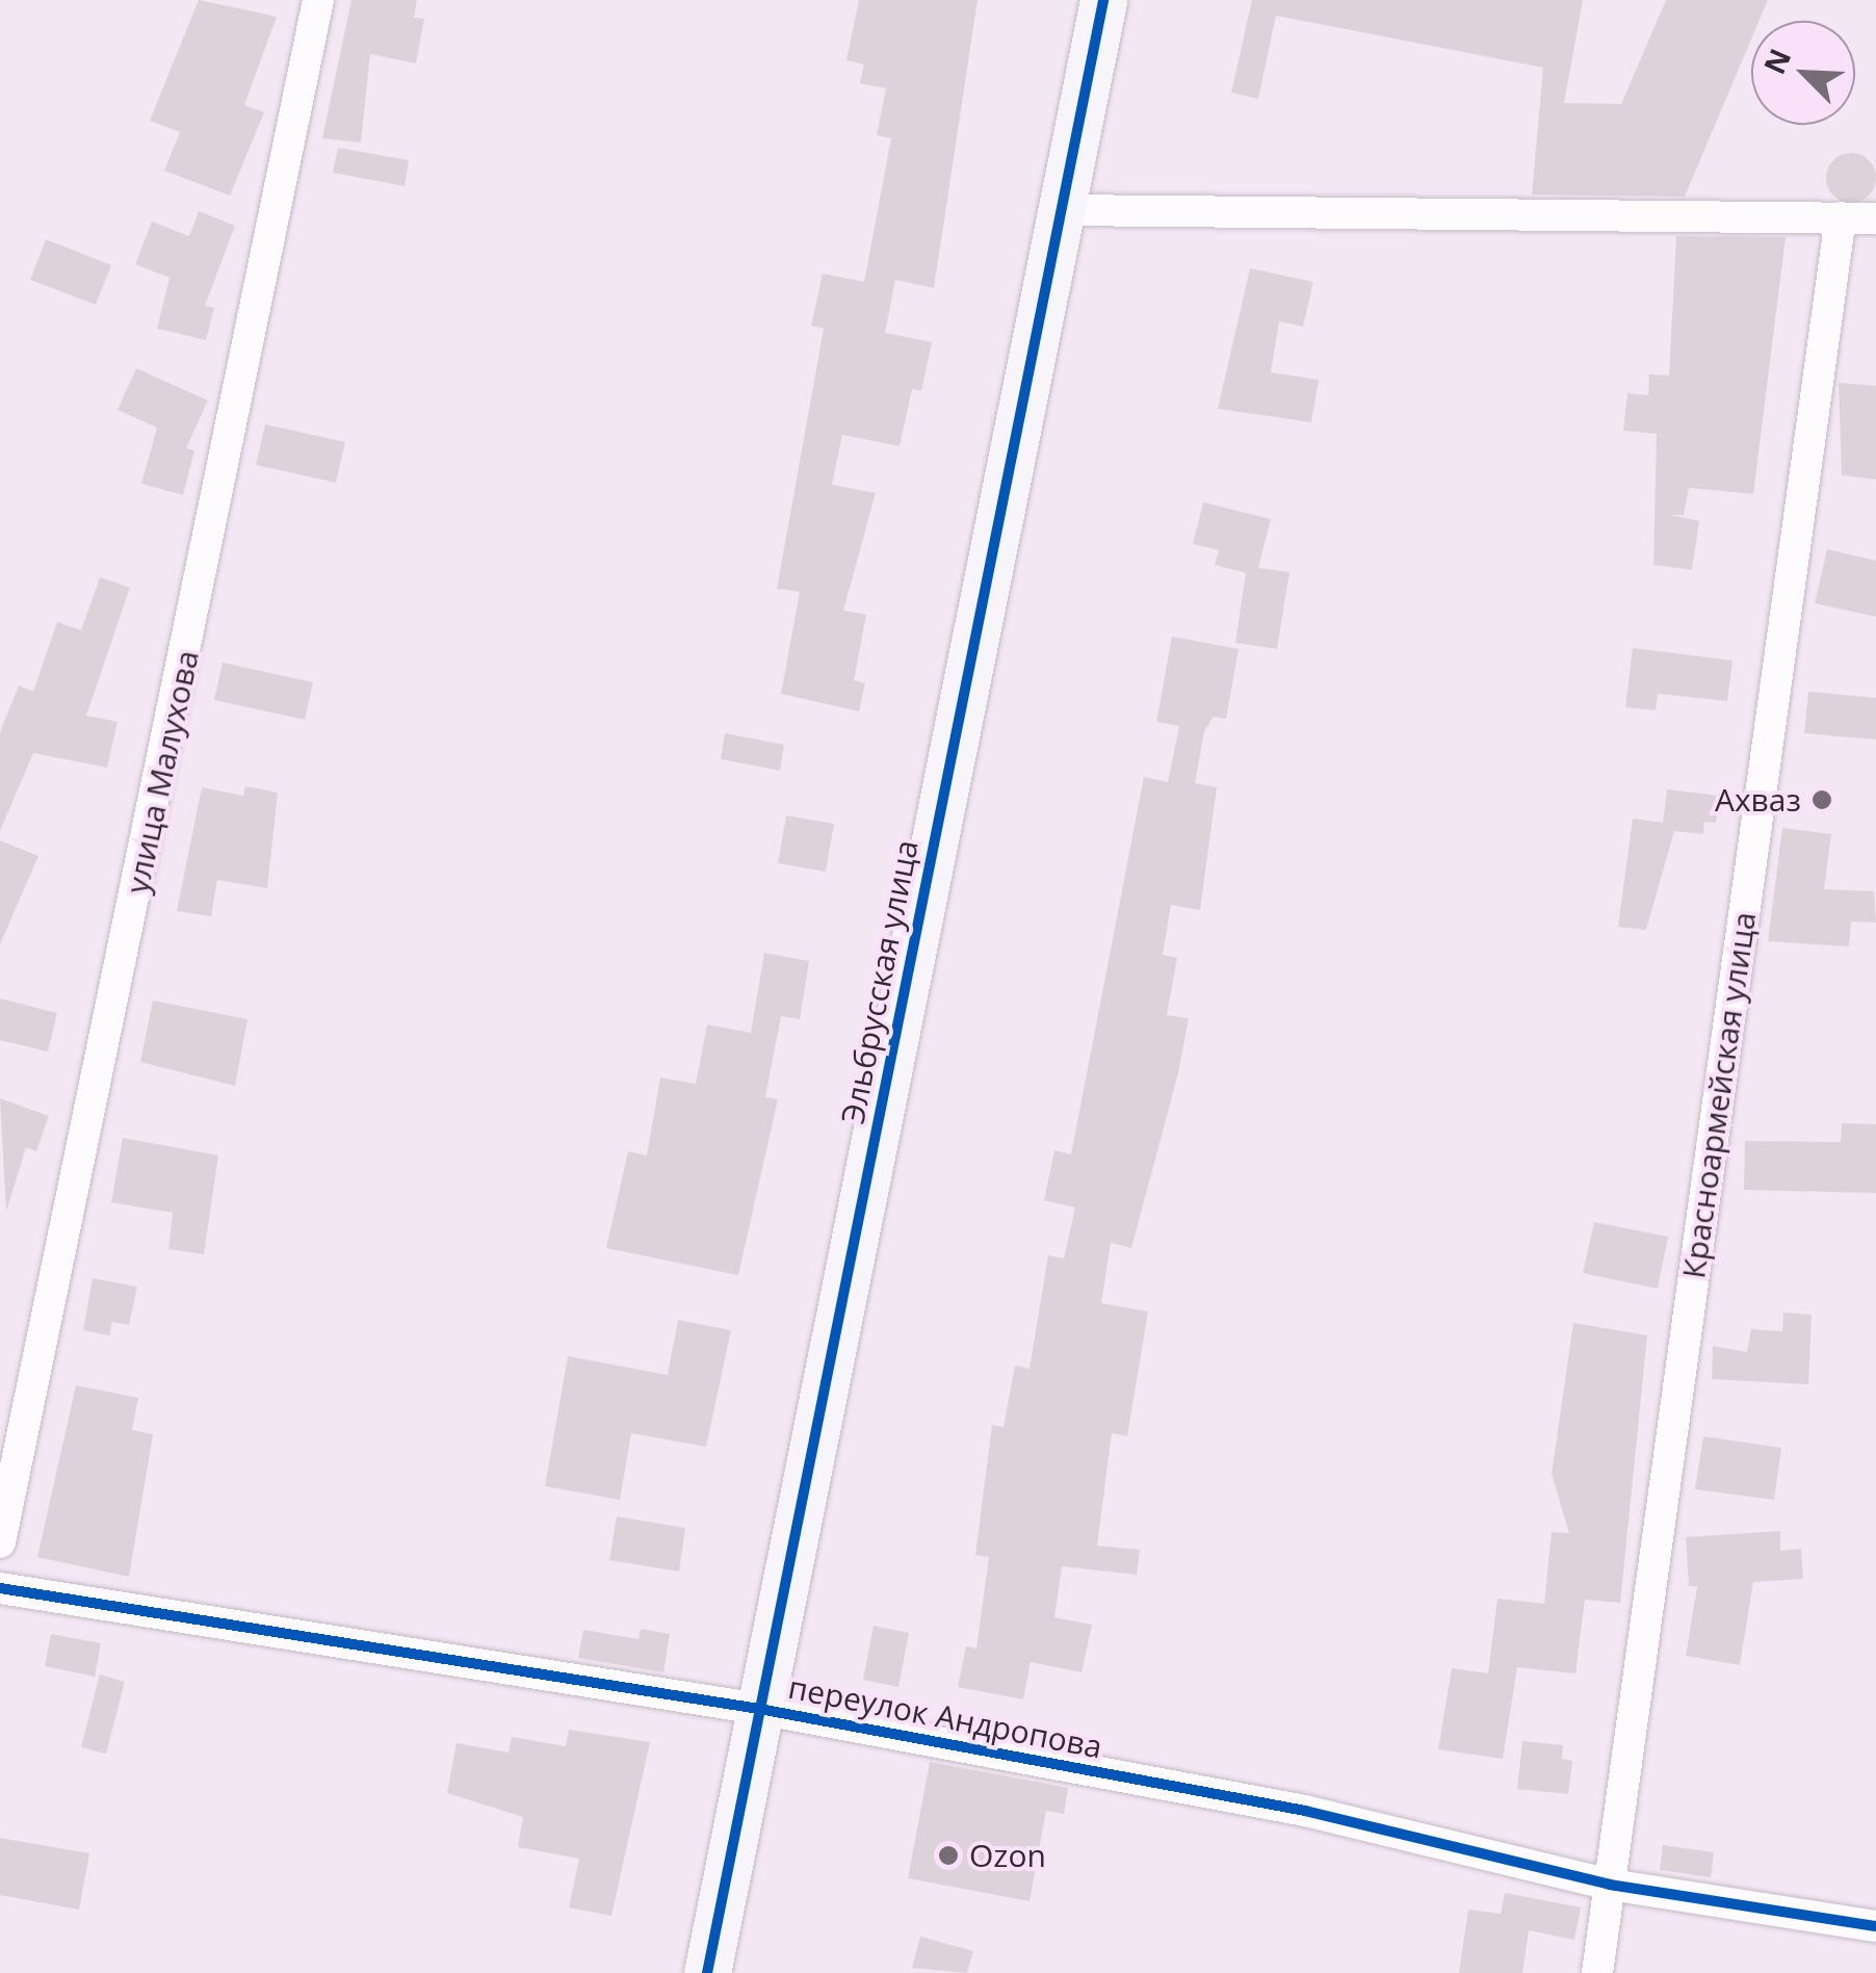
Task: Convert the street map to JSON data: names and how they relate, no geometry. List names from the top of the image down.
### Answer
{
  "streets": {
    "street": [
      "улица Малухова",
      "Эльбрусская улица",
      "Красноармейская улица",
      "переулок Андропова"
    ]
  },
  "crossings": [
    ["Эльбрусская улица", "переулок Андропова"],
    ["Красноармейская улица", "переулок Андропова"]
  ],
  "places": ["Ахваз", "Ozon"],
  "north": "top left"
}
